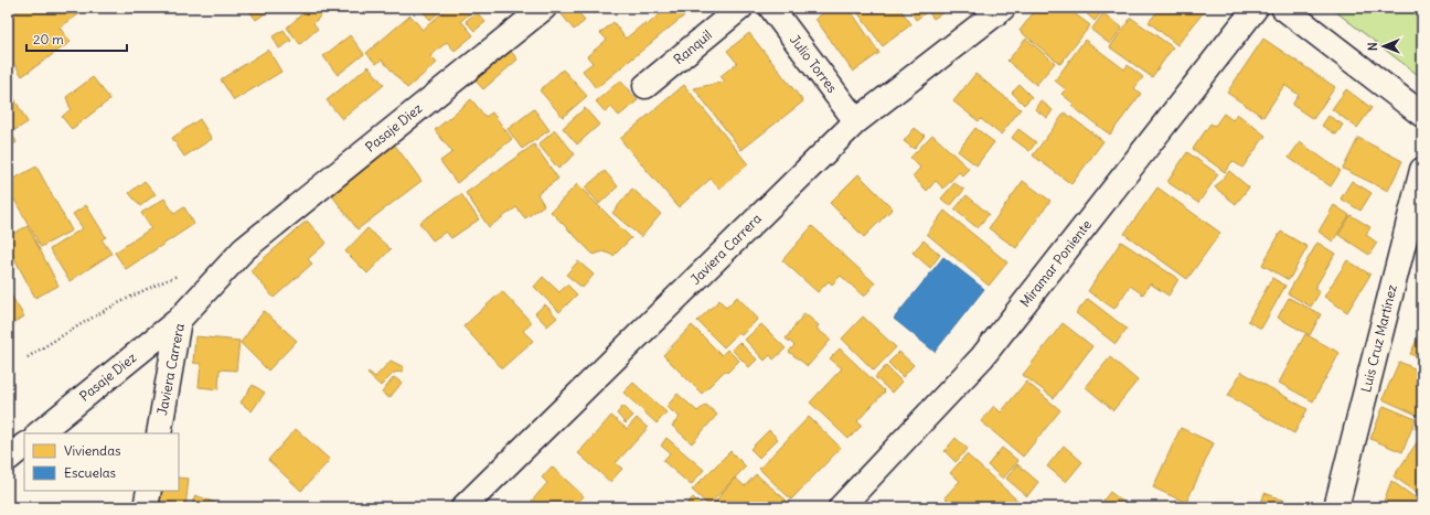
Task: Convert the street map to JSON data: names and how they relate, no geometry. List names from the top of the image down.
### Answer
{
  "streets": {
    "street": [
      "Ranquil",
      "Julio Torres",
      "Pasaje Diez",
      "Javiera Carrera",
      "Miramar Poniente",
      "Luis Cruz Martínez"
    ]
  },
  "crossings": [
    ["Julio Torres", "Javiera Carrera"],
    ["Pasaje Diez", "Javiera Carrera"]
  ],
  "legend": ["Viviendas", "Escuelas"],
  "scale_bar": "20 m",
  "north": "left"
}
